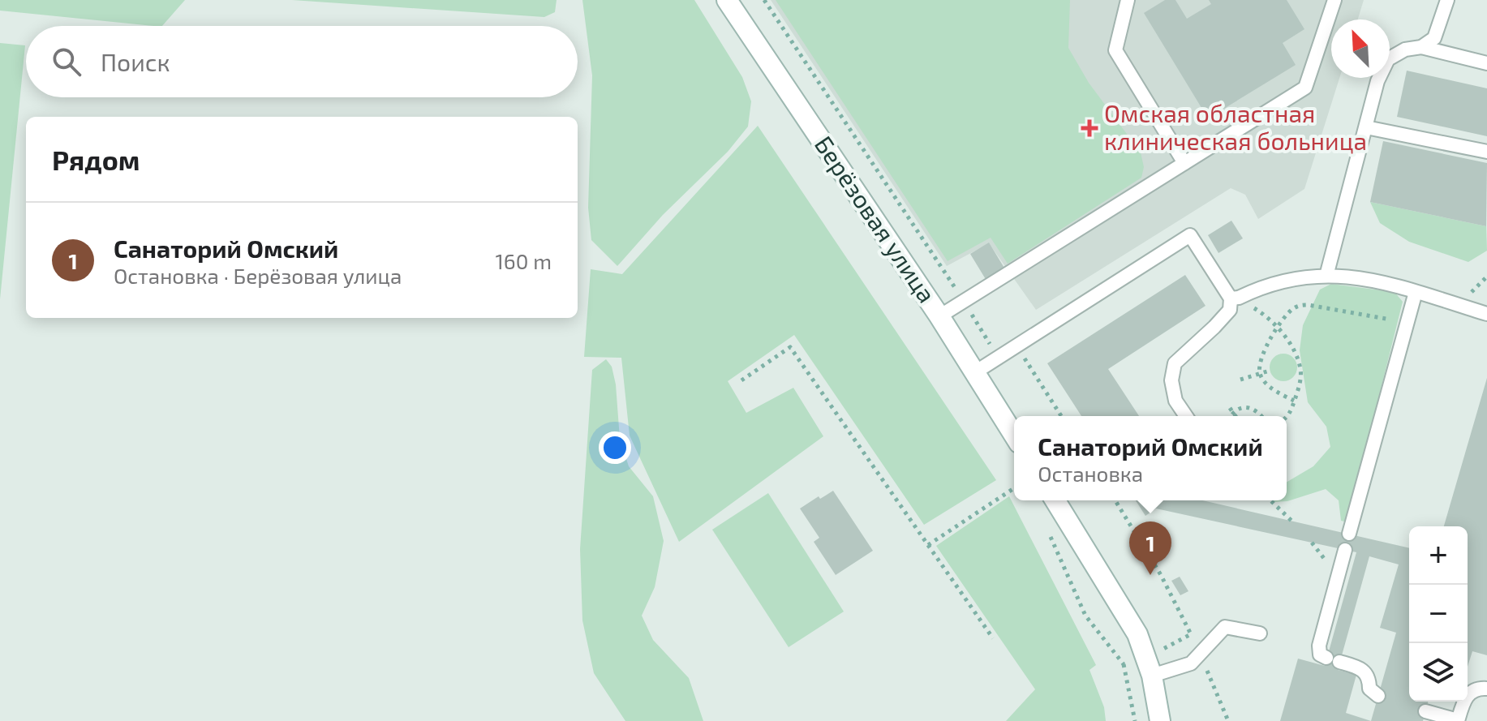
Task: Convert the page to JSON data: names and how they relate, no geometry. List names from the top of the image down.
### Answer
{
  "streets": {
    "main road": ["Берёзовая улица"]
  },
  "places": {
    "health": ["Омская областная клиническая больница"]
  },
  "north": "top left",
  "page": {
    "search": "Поиск",
    "heading": "Рядом",
    "list": [
      {
        "mark": "1",
        "name": "Санаторий Омский",
        "note": "Остановка · Берёзовая улица",
        "value": "160 m"
      }
    ],
    "popup": ["Санаторий Омский", "Остановка"],
    "pins": "1",
    "map_buttons": ["+", "−"]
  }
}
